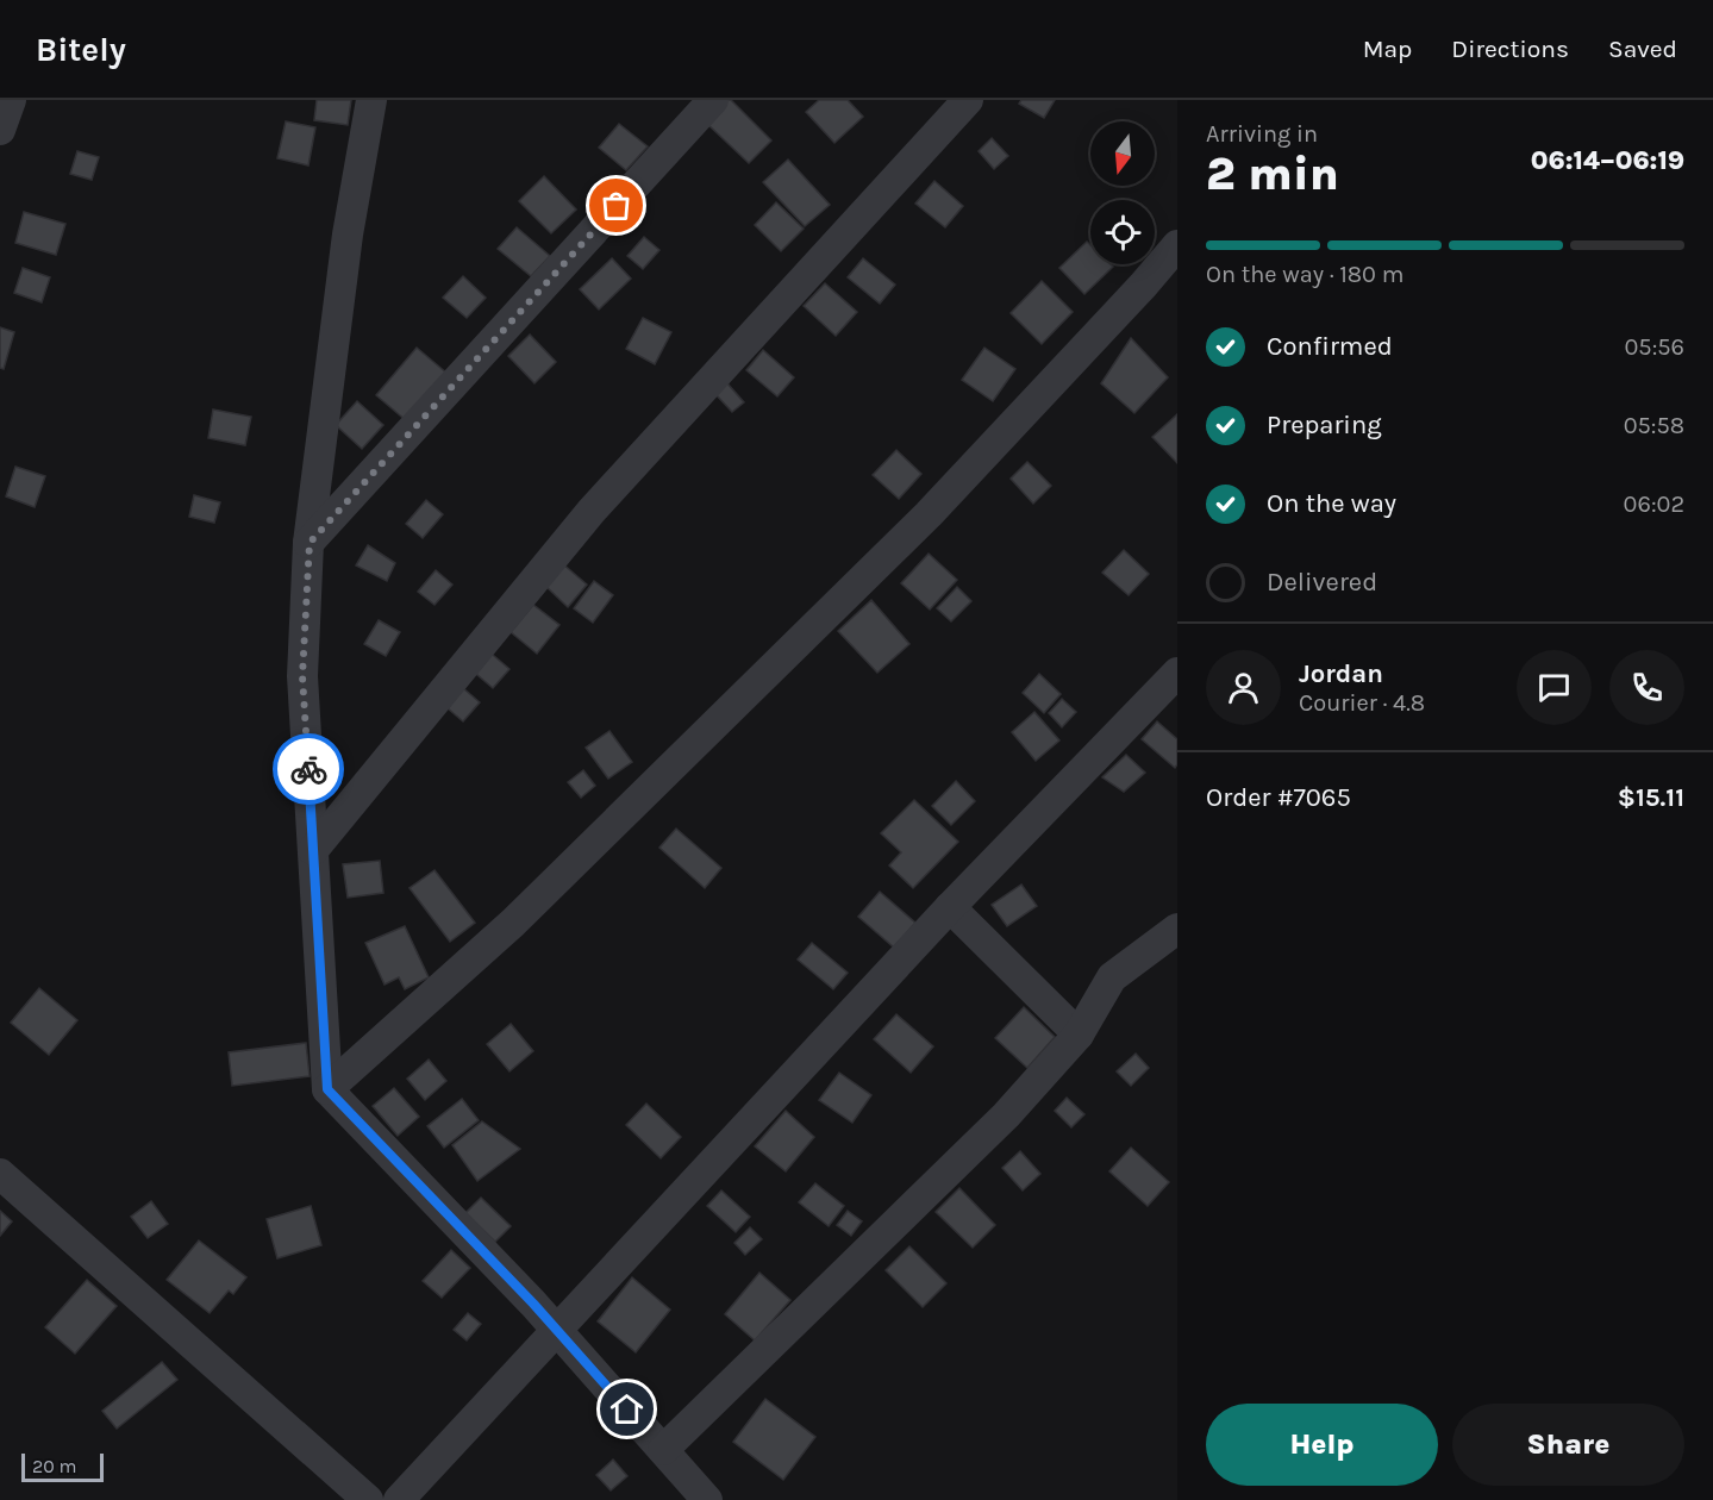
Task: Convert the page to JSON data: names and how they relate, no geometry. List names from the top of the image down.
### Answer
{
  "scale_bar": "20 m",
  "north": "bottom",
  "page": {
    "header": "Bitely",
    "nav": ["Map", "Directions", "Saved"],
    "heading": ["2 min", "Arriving in", "06:14–06:19"],
    "panel": [
      "Jordan",
      "Courier · 4.8",
      "Order #7065",
      "$15.11"
    ],
    "bar": "On the way · 180 m",
    "list": [
      ["Confirmed", "05:56"],
      ["Preparing", "05:58"],
      ["On the way", "06:02"],
      "Delivered"
    ],
    "buttons": ["Help", "Share"],
    "scale": "20 m"
  }
}
